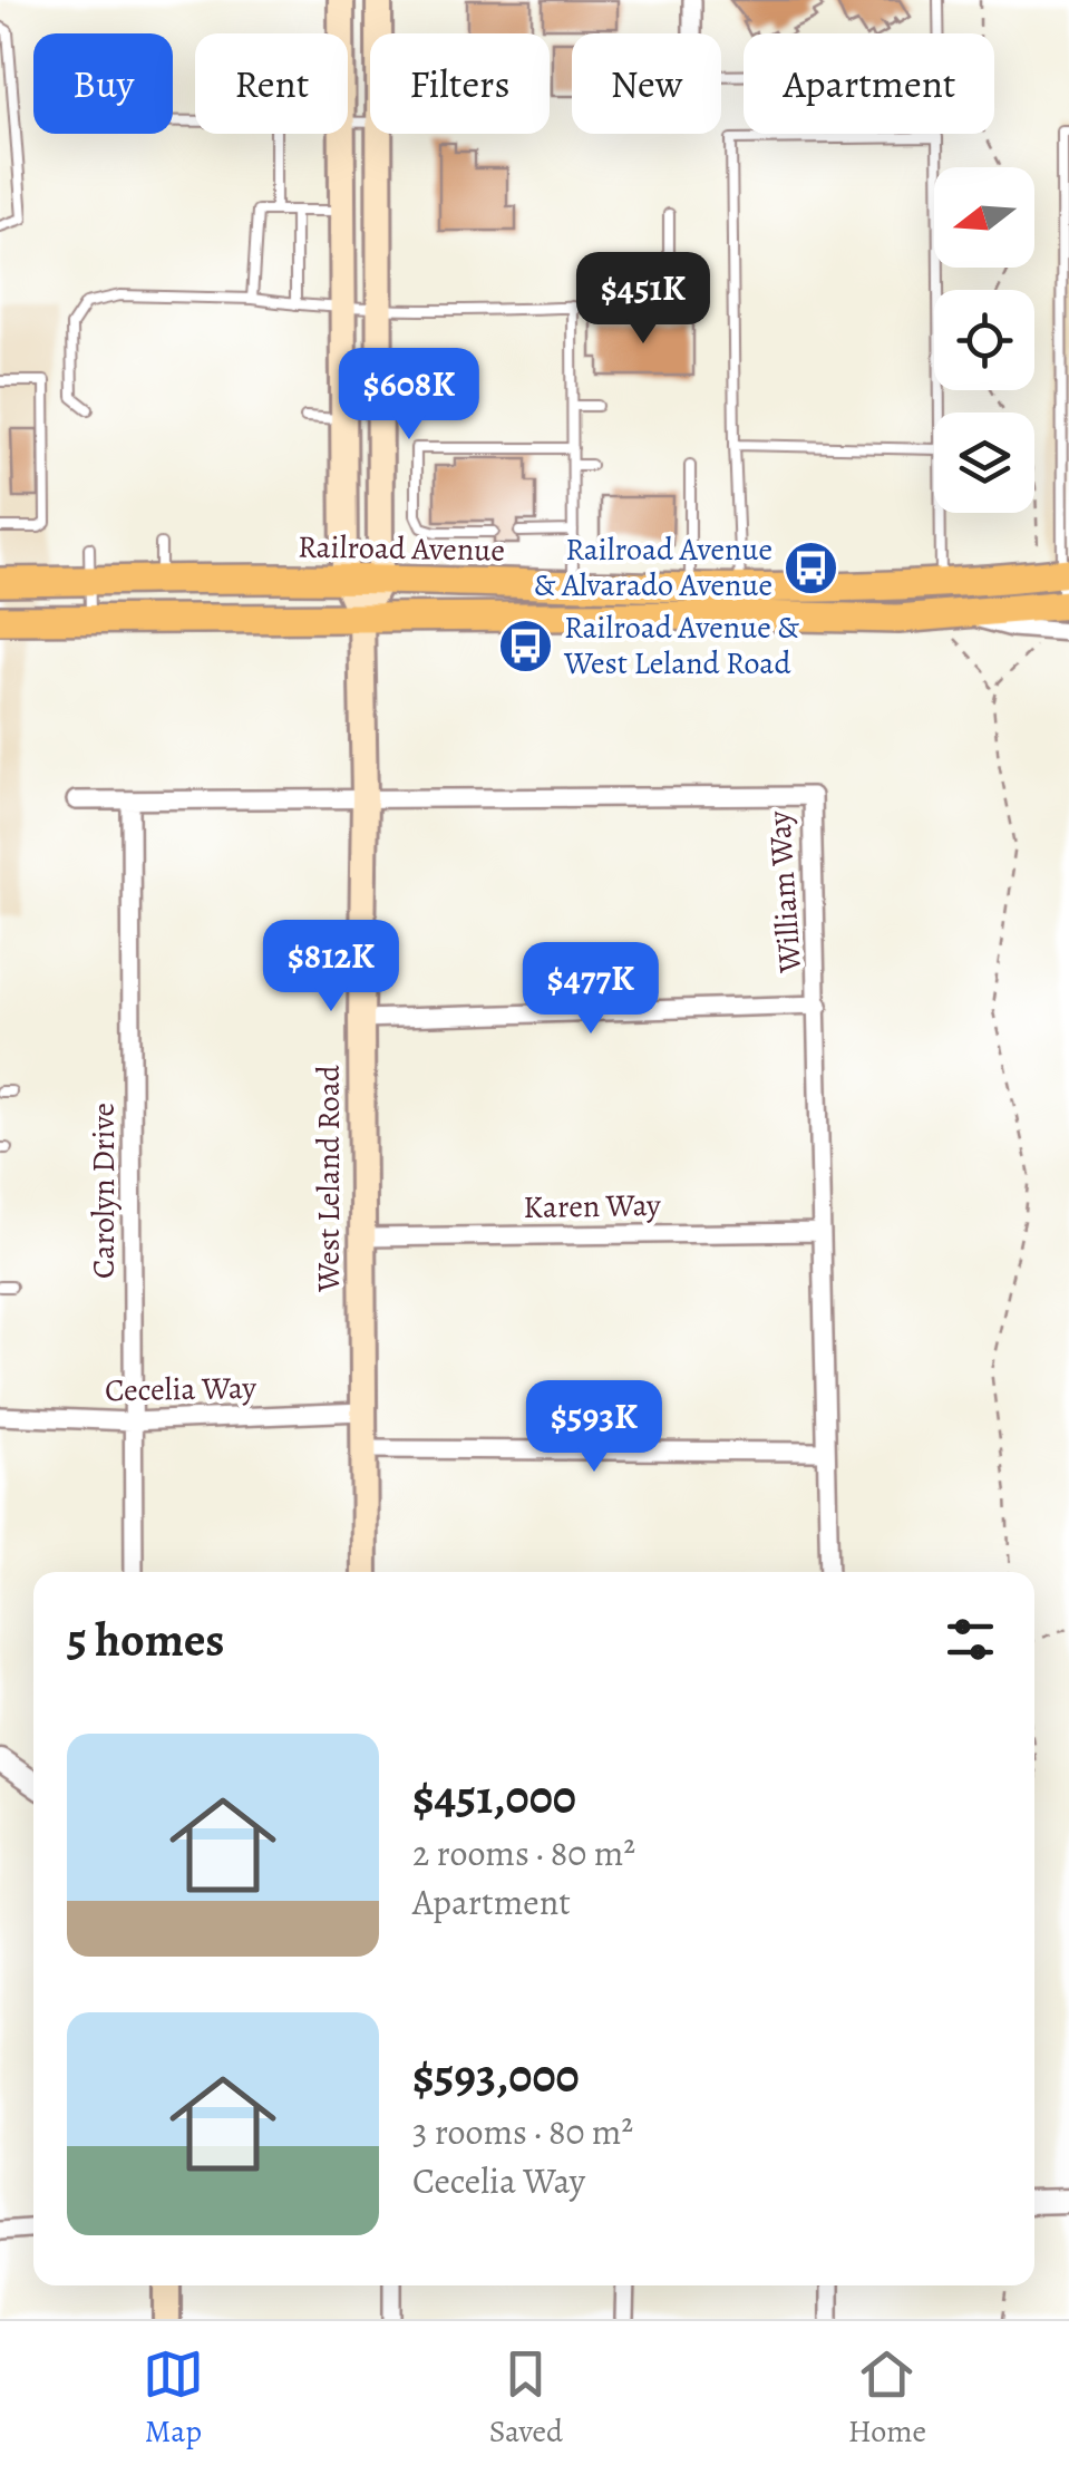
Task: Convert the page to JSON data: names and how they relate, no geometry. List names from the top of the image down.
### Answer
{
  "streets": {
    "highway": ["Railroad Avenue"],
    "main road": ["West Leland Road"],
    "street": [
      "William Way",
      "Carolyn Drive",
      "Karen Way",
      "Cecelia Way"
    ]
  },
  "crossings": [
    ["Railroad Avenue", "West Leland Road"],
    ["William Way", "West Leland Road"],
    ["William Way", "Carolyn Drive"],
    ["William Way", "Karen Way"],
    ["West Leland Road", "Karen Way"],
    ["West Leland Road", "Cecelia Way"],
    ["Carolyn Drive", "Cecelia Way"]
  ],
  "places": {
    "bus stop": ["Railroad Avenue & Alvarado Avenue", "Railroad Avenue & West Leland Road"]
  },
  "north": "left",
  "page": {
    "chip": [
      "Buy",
      "Rent",
      "Filters",
      "New",
      "Apartment"
    ],
    "price": [
      "$451K",
      "$608K",
      "$812K",
      "$477K",
      "$593K"
    ],
    "heading": "5 homes",
    "list": [
      {
        "name": "$451,000",
        "note": "2 rooms · 80 m² · Apartment"
      },
      {
        "name": "$593,000",
        "note": "3 rooms · 80 m² · Cecelia Way"
      }
    ],
    "tabs": ["Map", "Saved", "Home"]
  }
}
